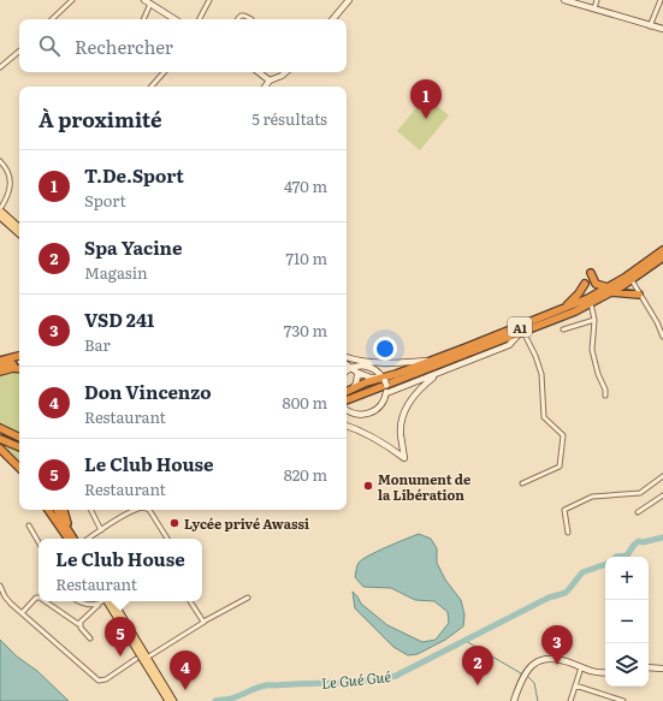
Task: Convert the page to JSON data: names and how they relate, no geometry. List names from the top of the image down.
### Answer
{
  "streets": {
    "highway": ["A1"]
  },
  "water": ["Le Gué Gué"],
  "places": ["Monument de la Libération", "Lycée privé Awassi"],
  "page": {
    "search": "Rechercher",
    "pins": [
      "1",
      "5",
      "3",
      "2",
      "4"
    ],
    "heading": ["À proximité", "5 résultats"],
    "list": [
      {
        "mark": "1",
        "name": "T.De.Sport",
        "note": "Sport",
        "value": "470 m"
      },
      {
        "mark": "2",
        "name": "Spa Yacine",
        "note": "Magasin",
        "value": "710 m"
      },
      {
        "mark": "3",
        "name": "VSD 241",
        "note": "Bar",
        "value": "730 m"
      },
      {
        "mark": "4",
        "name": "Don Vincenzo",
        "note": "Restaurant",
        "value": "800 m"
      },
      {
        "mark": "5",
        "name": "Le Club House",
        "note": "Restaurant",
        "value": "820 m"
      }
    ],
    "popup": ["Le Club House", "Restaurant"],
    "map_buttons": ["+", "−"]
  }
}
